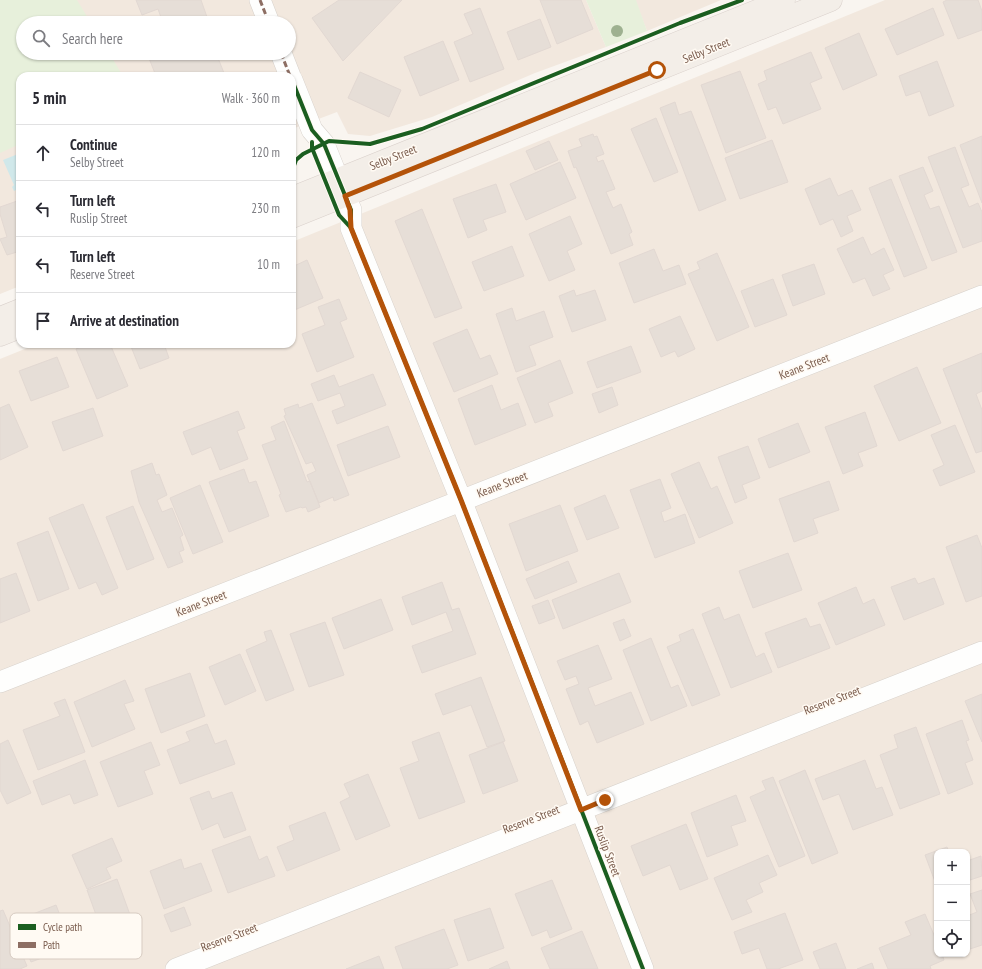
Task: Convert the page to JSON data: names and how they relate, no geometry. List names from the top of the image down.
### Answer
{
  "streets": {
    "main road": ["Selby Street"],
    "street": ["Keane Street", "Reserve Street", "Ruslip Street"]
  },
  "crossings": [
    ["Selby Street", "Ruslip Street"],
    ["Keane Street", "Ruslip Street"],
    ["Reserve Street", "Ruslip Street"]
  ],
  "legend": ["Cycle path", "Path"],
  "page": {
    "search": "Search here",
    "heading": ["5 min", "Walk · 360 m"],
    "list": [
      ["Continue", "Selby Street", "120 m"],
      ["Turn left", "Ruslip Street", "230 m"],
      ["Turn left", "Reserve Street", "10 m"],
      "Arrive at destination"
    ],
    "map_buttons": ["+", "−"]
  }
}
